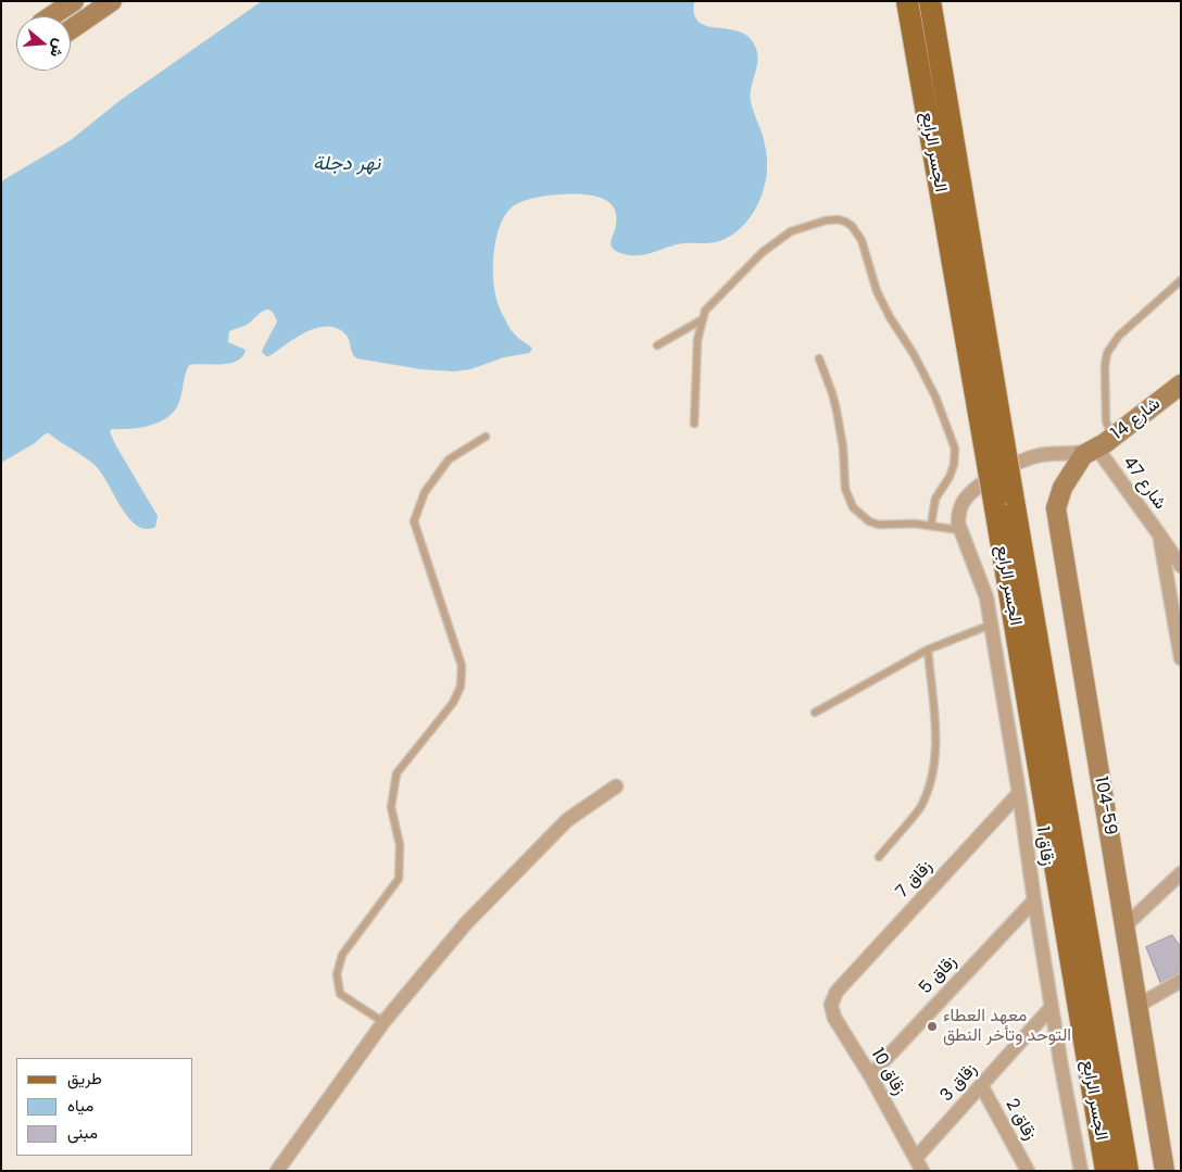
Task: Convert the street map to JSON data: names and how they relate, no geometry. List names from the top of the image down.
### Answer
{
  "streets": {
    "main road": ["الجسر الرابع"],
    "street": [
      "شارع 14",
      "شارع 47",
      "104-59",
      "زقاق 1",
      "زقاق 7",
      "زقاق 5",
      "زقاق 10",
      "زقاق 3",
      "زقاق 2"
    ]
  },
  "crossings": [
    ["شارع 14", "شارع 47"],
    ["شارع 14", "104-59"],
    ["شارع 47", "104-59"],
    ["زقاق 1", "زقاق 7"],
    ["زقاق 1", "زقاق 5"],
    ["زقاق 1", "زقاق 3"],
    ["زقاق 7", "زقاق 10"],
    ["زقاق 5", "زقاق 10"],
    ["زقاق 10", "زقاق 3"],
    ["زقاق 3", "زقاق 2"]
  ],
  "water": ["نهر دجلة"],
  "places": ["معهد العطاء التوحد وتأخر النطق"],
  "legend": ["طريق", "مياه", "مبنى"],
  "north": "right"
}
